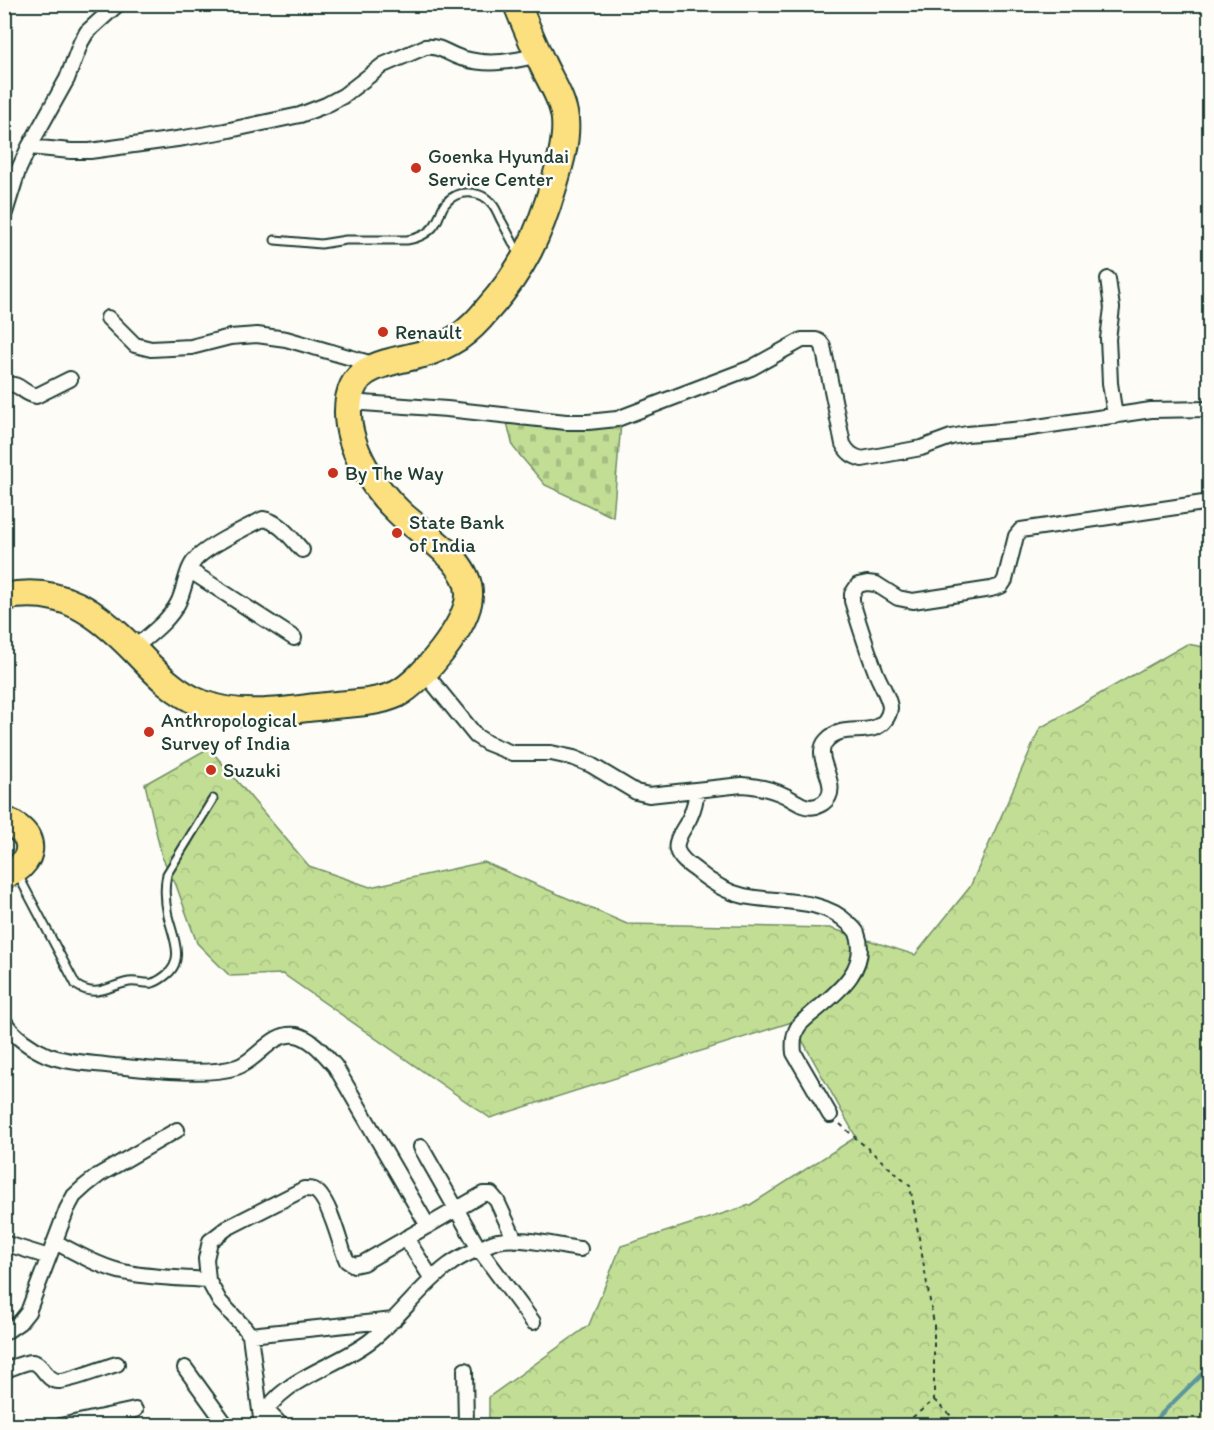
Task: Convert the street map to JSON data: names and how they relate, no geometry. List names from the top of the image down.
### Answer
{
  "places": [
    "Goenka Hyundai Service Center",
    "Renault",
    "By The Way",
    "State Bank of India",
    "Anthropological Survey of India",
    "Suzuki"
  ]
}
